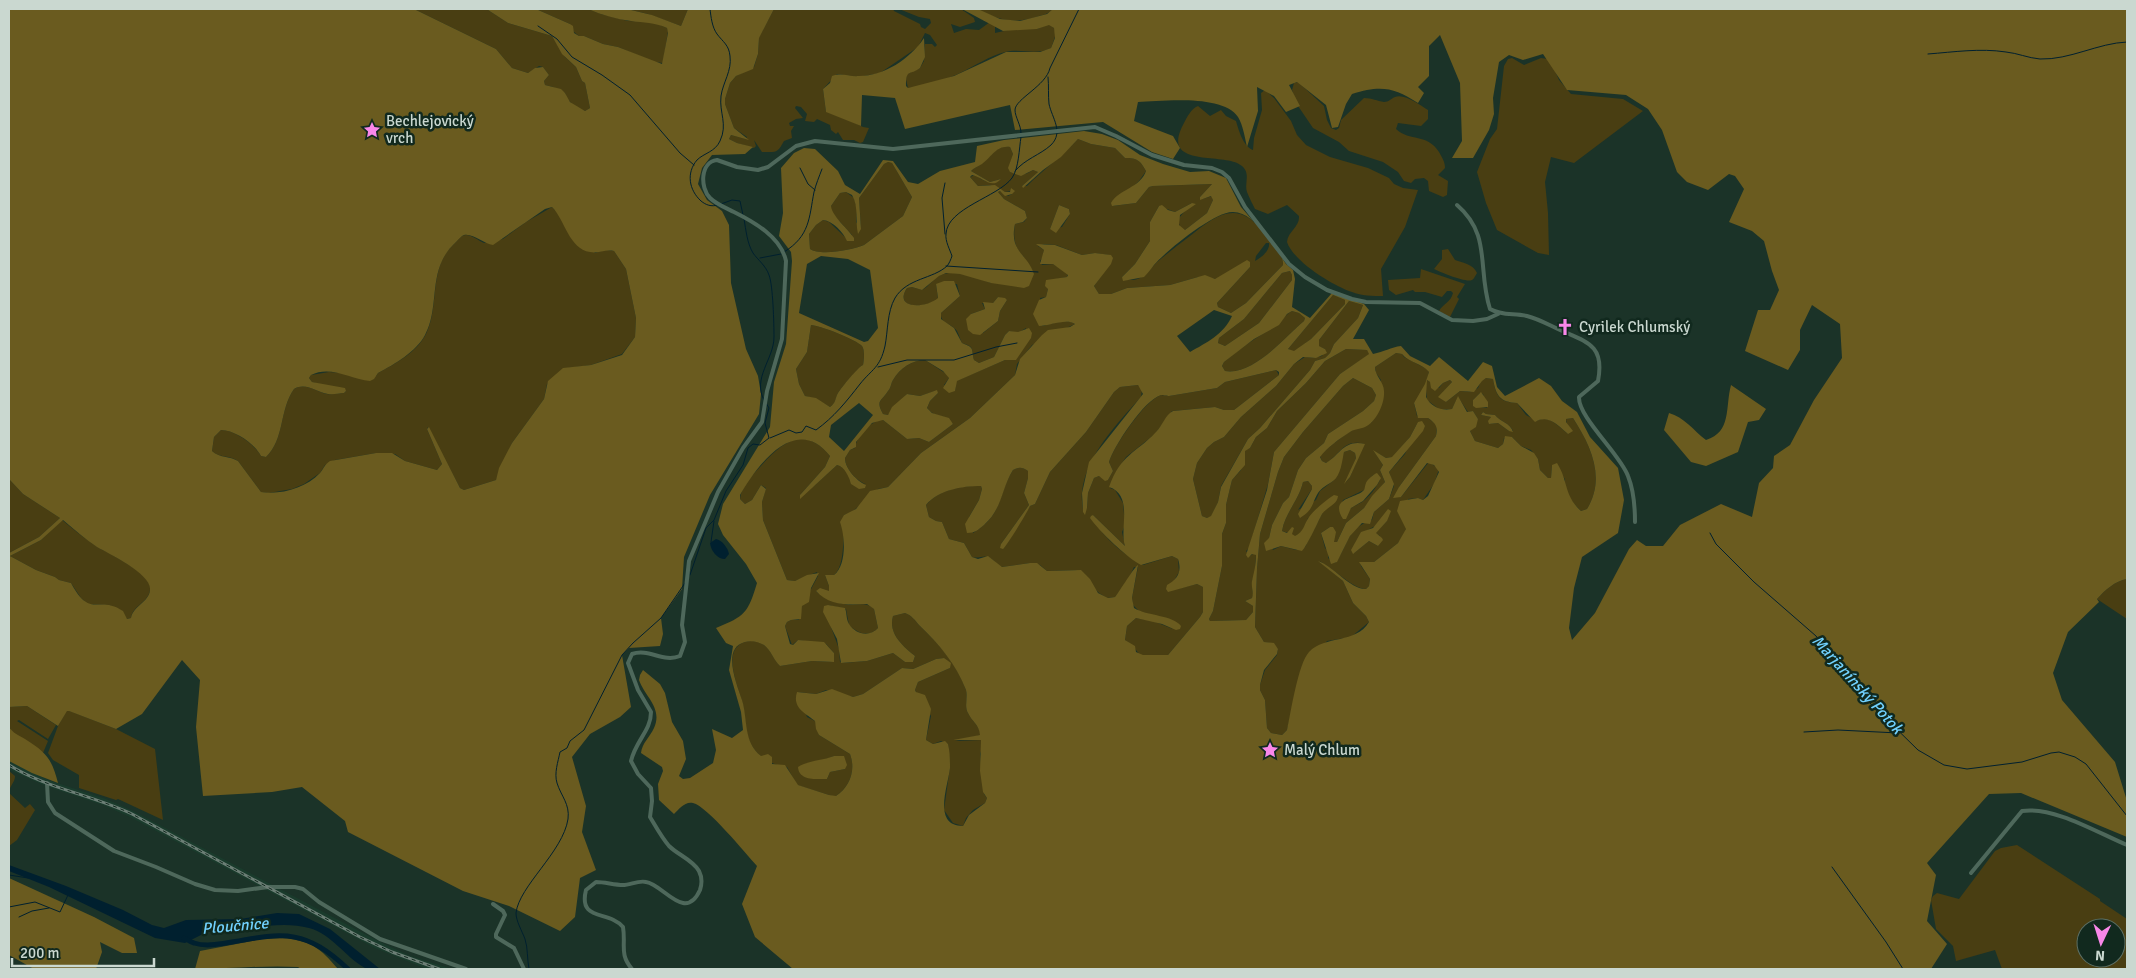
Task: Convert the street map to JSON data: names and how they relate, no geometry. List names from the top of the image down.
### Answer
{
  "water": ["Marjanínský Potok", "Ploučnice"],
  "places": {
    "place": ["Bechlejovický vrch", "Malý Chlum"],
    "church": ["Cyrilek Chlumský"]
  },
  "scale_bar": "200 m",
  "north": "bottom"
}
